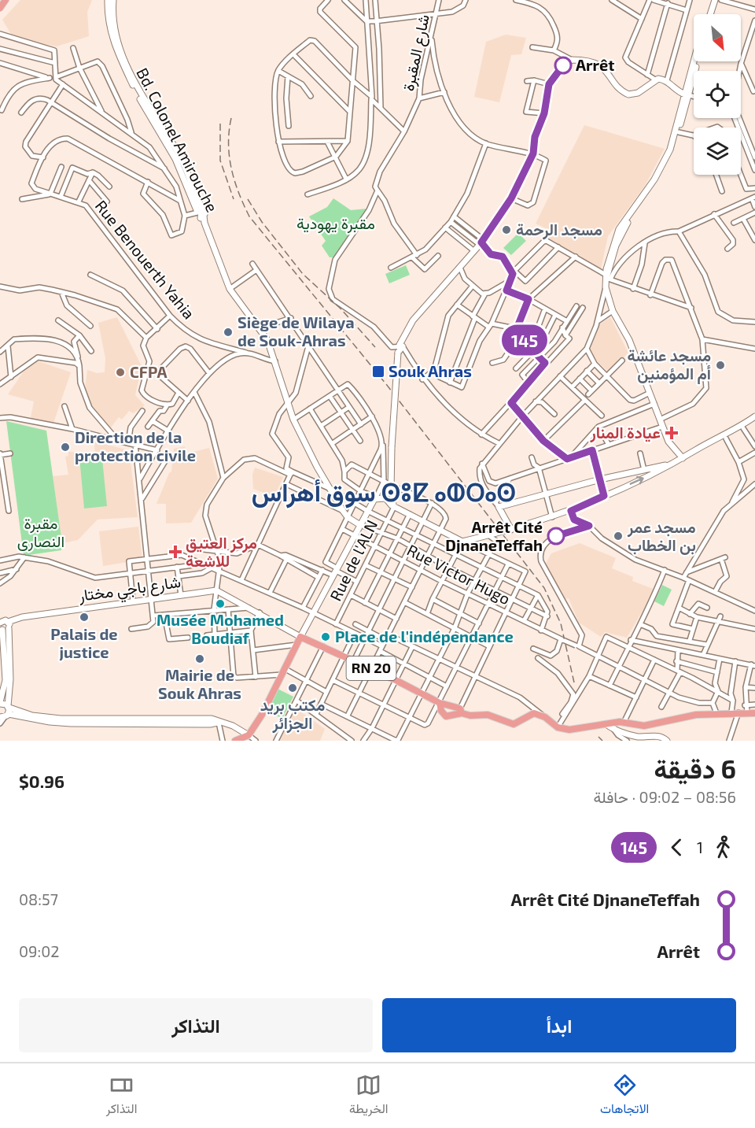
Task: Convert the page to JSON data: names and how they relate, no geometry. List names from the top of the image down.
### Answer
{
  "streets": {
    "main road": ["RN 20"],
    "street": [
      "شارع المقبرة",
      "Bd. Colonel Amirouche",
      "Rue Benouerth Yahia",
      "Rue de l'ALN",
      "Rue Victor Hugo",
      "شارع باجي مختار"
    ]
  },
  "crossings": [
    ["Bd. Colonel Amirouche", "Rue Benouerth Yahia"],
    ["Rue de l'ALN", "Rue Victor Hugo"]
  ],
  "districts": ["سوق أهراس ⵙⵓⵇ ⴰⵀⵔⴰⵙ"],
  "parks": ["مقبرة يهودية", "مقبرة النصارى"],
  "places": {
    "other": [
      "Arrêt",
      "مسجد الرحمة",
      "Siège de Wilaya de Souk-Ahras",
      "مسجد عائشة أم المؤمنين",
      "CFPA",
      "Direction de la protection civile",
      "Arrêt Cité DjnaneTeffah",
      "مسجد عمر بن الخطاب",
      "Musée Mohamed Boudiaf",
      "Palais de justice",
      "Place de l'indépendance",
      "Mairie de Souk Ahras",
      "مكتب بريد الجزائر"
    ],
    "transit": ["Souk Ahras"],
    "health": ["عيادة المنار", "مركز العتيق للاشعة"]
  },
  "lines": ["bus line 145"],
  "north": "bottom right",
  "page": {
    "on_map": "145",
    "heading": ["6 دقيقة", "08:56 – 09:02 · حافلة", "$0.96"],
    "legs": ["1", "145"],
    "list": [
      {
        "name": "Arrêt Cité DjnaneTeffah",
        "value": "08:57"
      },
      {
        "name": "Arrêt",
        "value": "09:02"
      }
    ],
    "buttons": ["ابدأ", "التذاكر"],
    "tabs": ["الاتجاهات", "الخريطة", "التذاكر"]
  }
}
